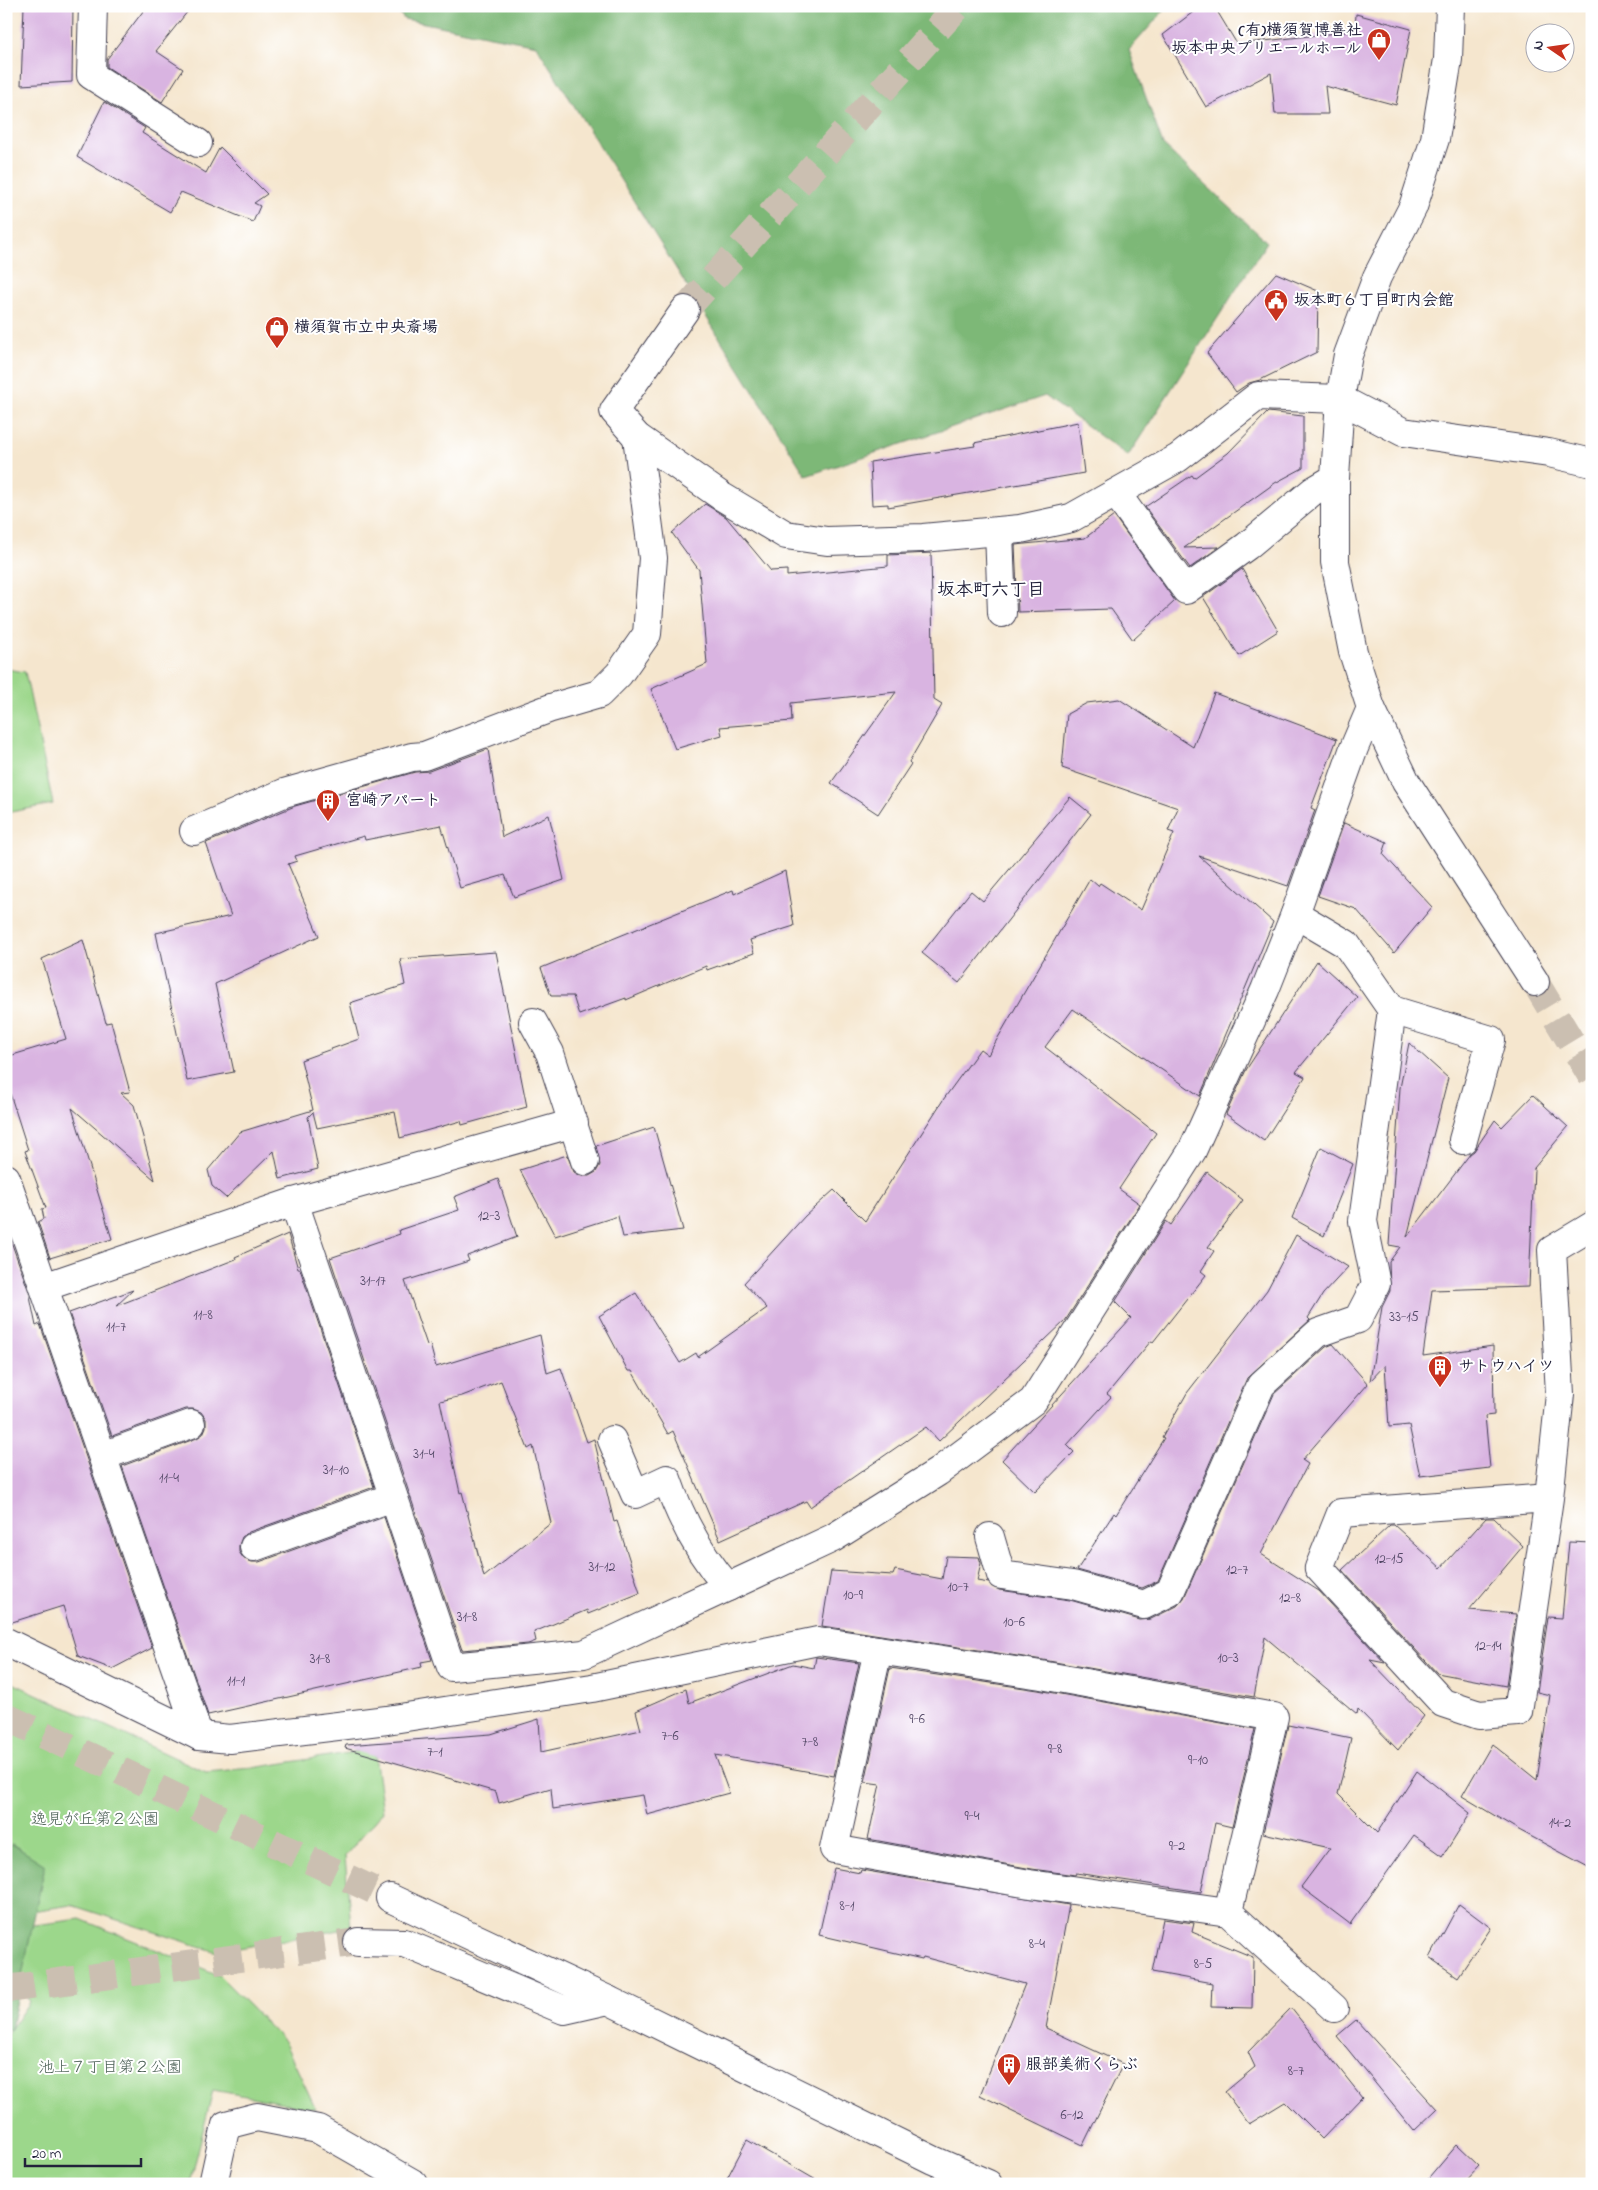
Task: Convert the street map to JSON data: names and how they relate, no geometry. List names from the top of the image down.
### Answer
{
  "districts": ["坂本町六丁目"],
  "parks": ["逸見が丘第２公園", "池上７丁目第２公園"],
  "places": {
    "shop": ["(有)横須賀博善社 坂本中央プリエールホール", "横須賀市立中央斎場"],
    "public building": ["坂本町６丁目町内会館"],
    "building": ["宮崎アパート", "サトウハイツ", "服部美術くらぶ"]
  },
  "house_numbers": [
    "12-3",
    "31-17",
    "11-8",
    "33-15",
    "11-7",
    "31-4",
    "31-10",
    "11-4",
    "12-15",
    "31-12",
    "12-7",
    "10-7",
    "10-9",
    "12-8",
    "31-8",
    "10-6",
    "12-14",
    "10-3",
    "31-8",
    "11-1",
    "9-6",
    "7-6",
    "7-8",
    "9-8",
    "7-1",
    "9-10",
    "9-4",
    "14-2",
    "9-2",
    "8-1",
    "8-4",
    "8-5",
    "8-7",
    "6-12"
  ],
  "scale_bar": "20 m",
  "north": "left"
}
